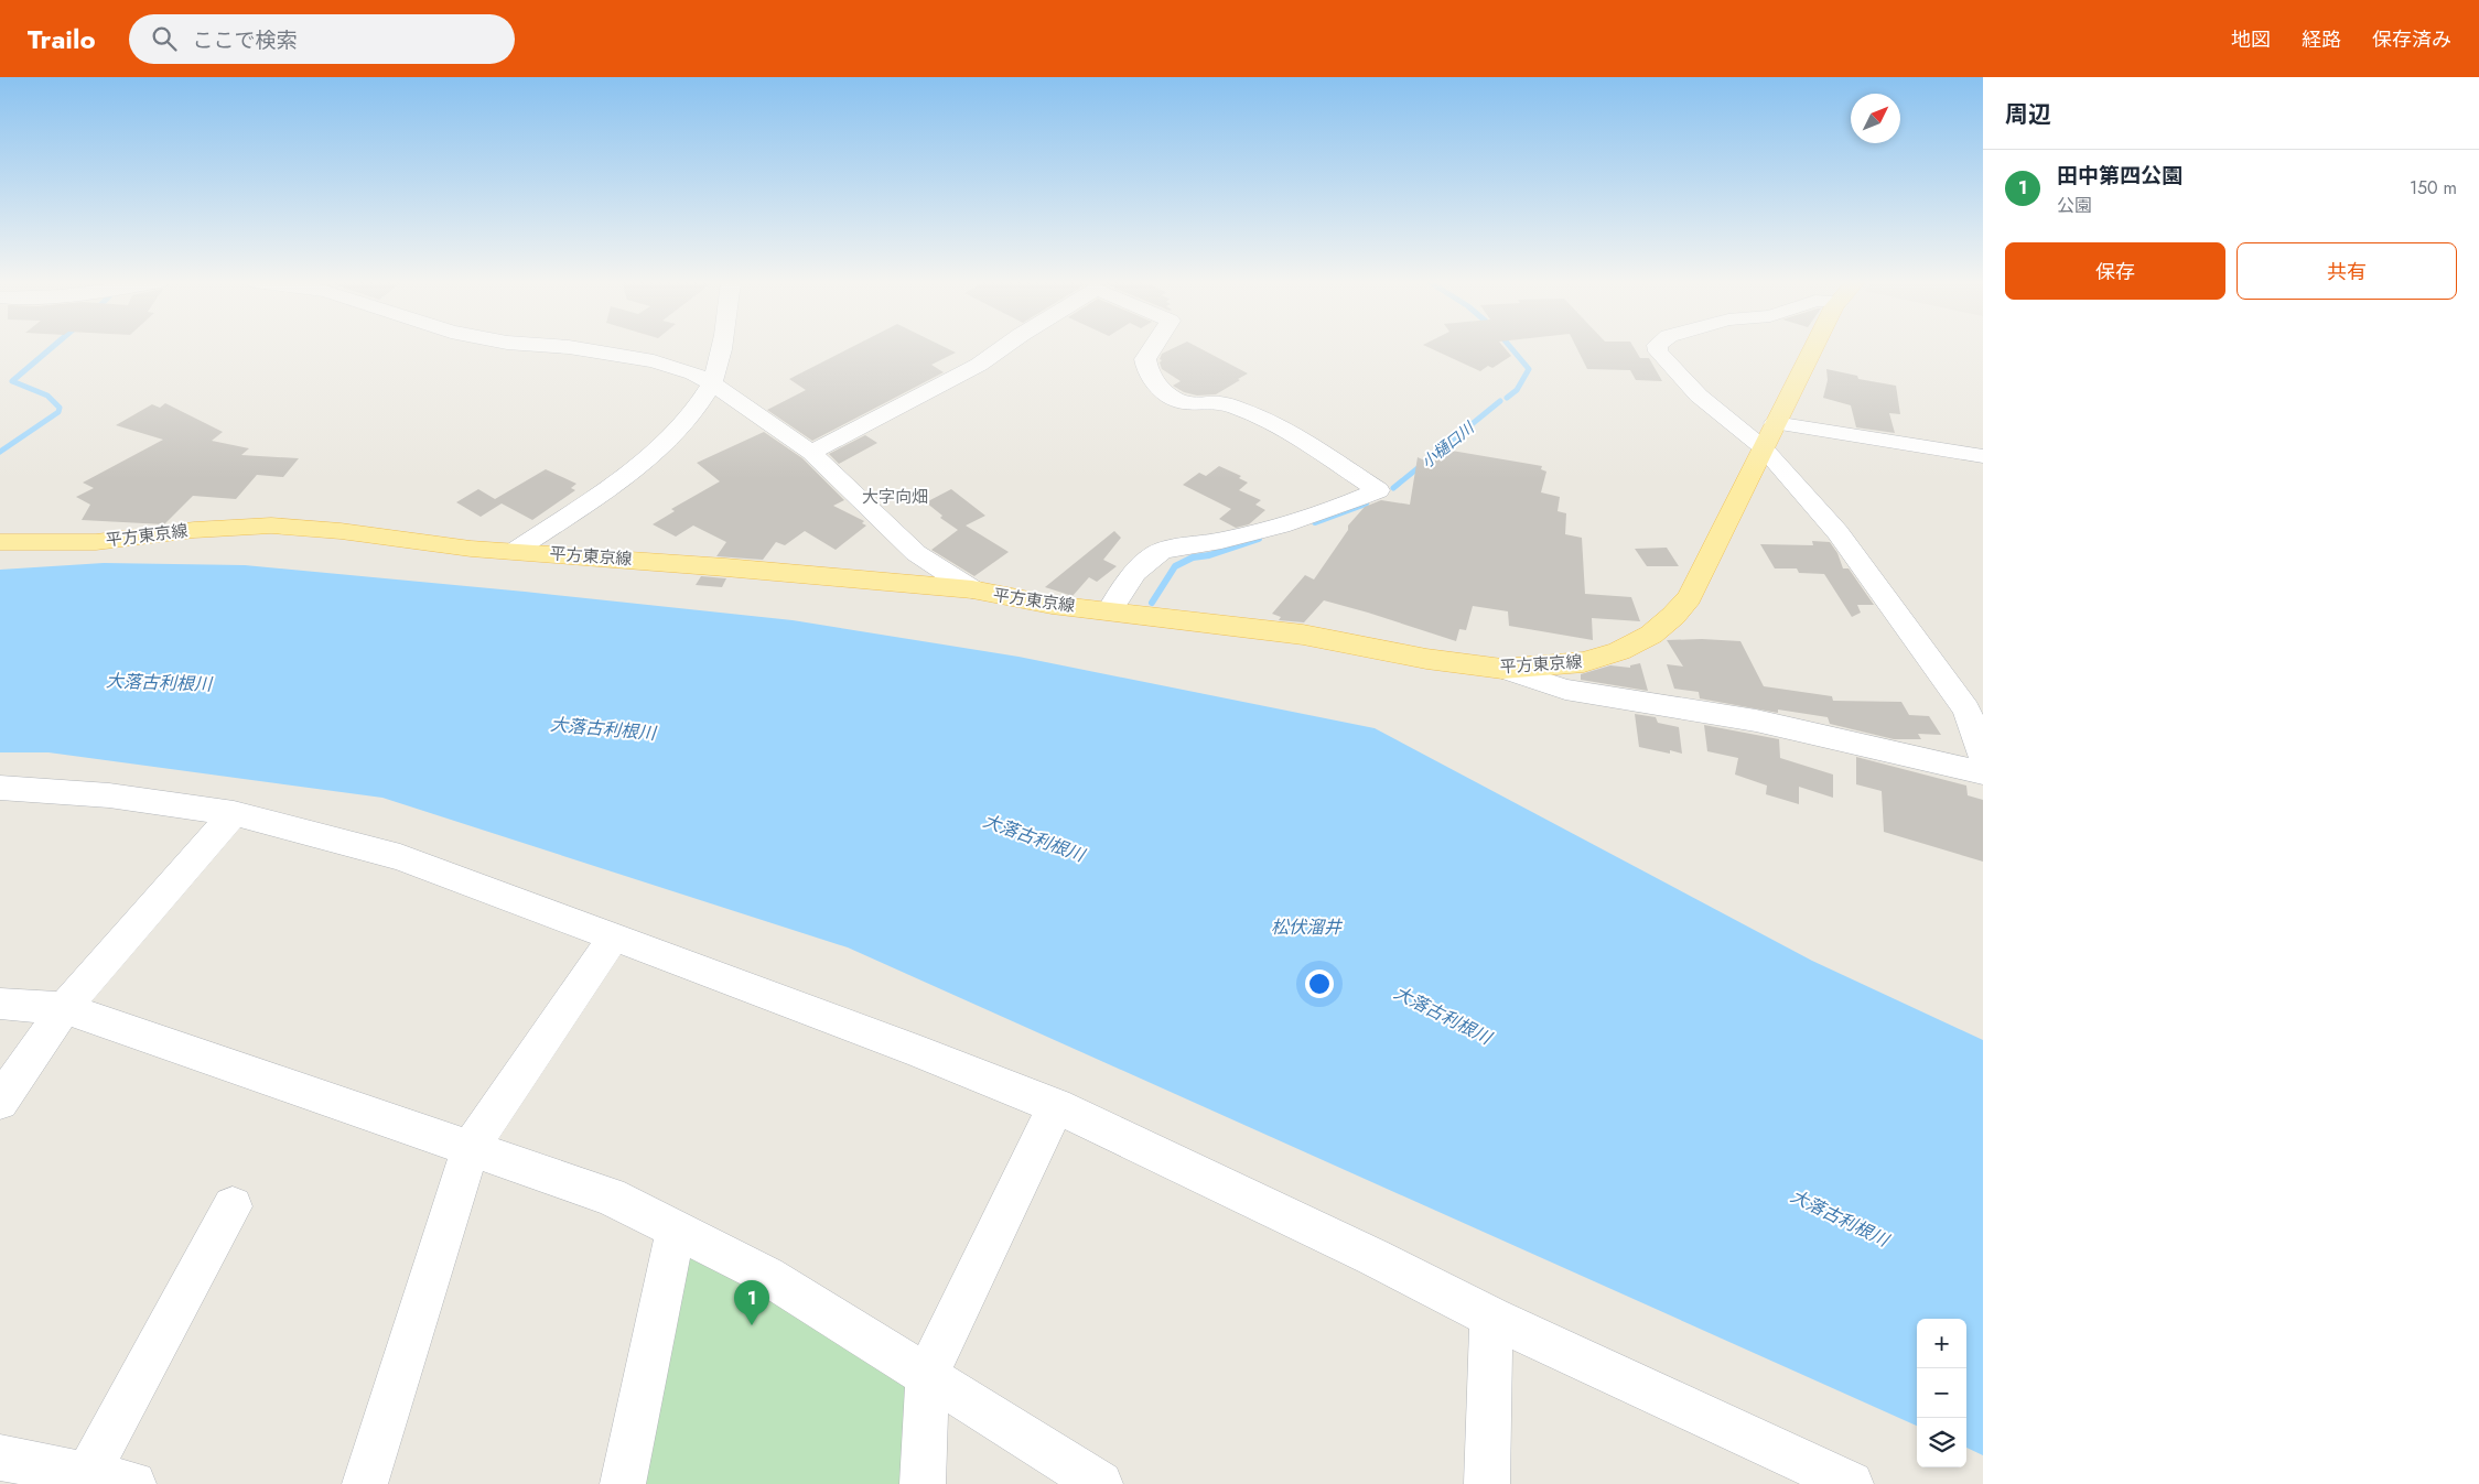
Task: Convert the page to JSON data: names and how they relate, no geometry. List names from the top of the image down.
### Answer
{
  "streets": {
    "main road": ["平方東京線"]
  },
  "districts": ["大字向畑"],
  "water": ["小樋口川", "大落古利根川", "松伏溜井"],
  "north": "top right",
  "page": {
    "header": "Trailo",
    "search": "ここで検索",
    "nav": ["地図", "経路", "保存済み"],
    "heading": "周辺",
    "list": [
      {
        "mark": "1",
        "name": "田中第四公園",
        "note": "公園",
        "value": "150 m"
      }
    ],
    "buttons": ["保存", "共有"],
    "pins": "1",
    "map_buttons": ["+", "−"]
  }
}
